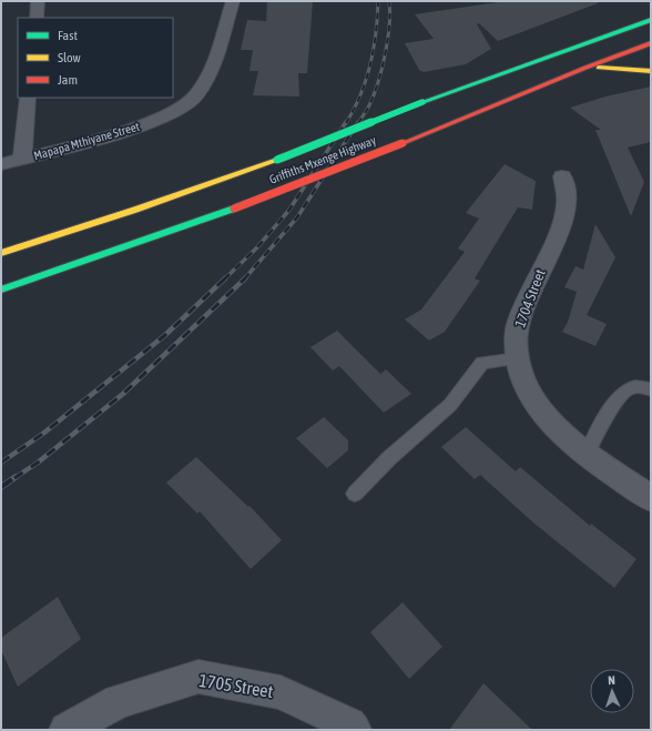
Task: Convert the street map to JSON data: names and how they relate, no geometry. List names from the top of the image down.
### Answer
{
  "streets": {
    "street": [
      "Mapapa Mthiyane Street",
      "Griffiths Mxenge Highway",
      "1704 Street",
      "1705 Street"
    ]
  },
  "legend": ["Fast", "Slow", "Jam"],
  "north": "top"
}
